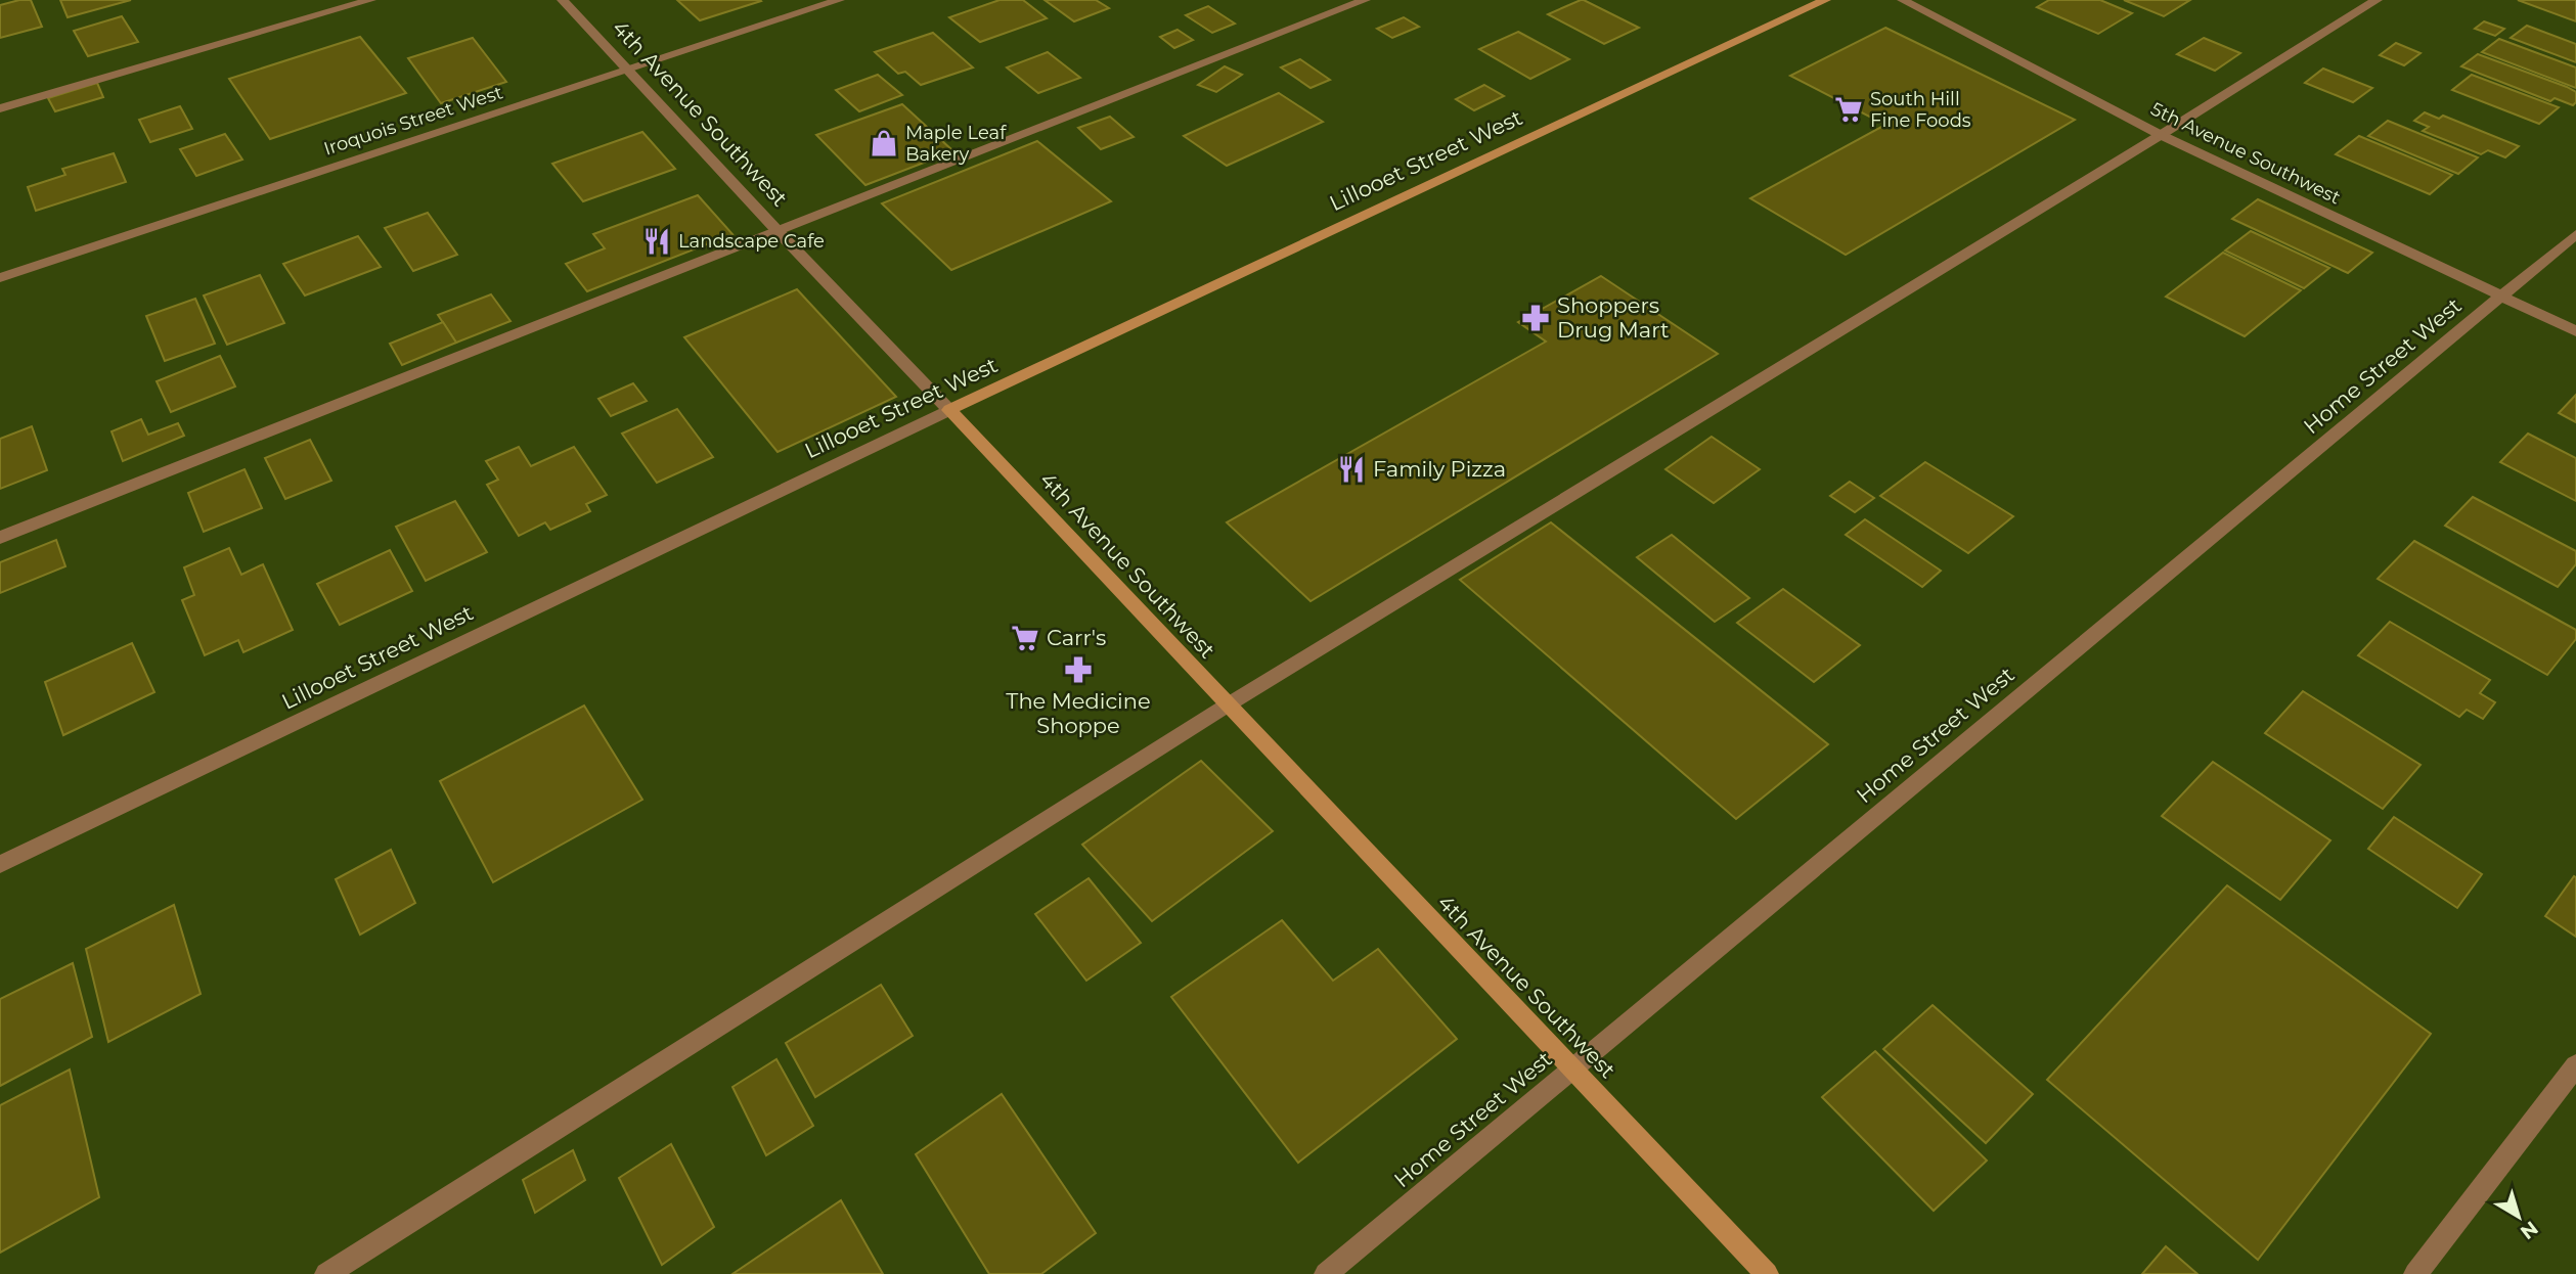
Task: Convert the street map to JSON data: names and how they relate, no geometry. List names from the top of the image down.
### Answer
{
  "streets": {
    "main road": ["4th Avenue Southwest", "Lillooet Street West"],
    "street": ["Iroquois Street West", "5th Avenue Southwest", "Home Street West"]
  },
  "crossings": [
    ["4th Avenue Southwest", "Iroquois Street West"],
    ["4th Avenue Southwest", "Lillooet Street West"],
    ["4th Avenue Southwest", "Home Street West"],
    ["5th Avenue Southwest", "Home Street West"]
  ],
  "places": {
    "supermarket": ["South Hill Fine Foods", "Carr's"],
    "shop": ["Maple Leaf Bakery"],
    "restaurant": ["Landscape Cafe", "Family Pizza"],
    "pharmacy": ["Shoppers Drug Mart", "The Medicine Shoppe"]
  },
  "north": "bottom right"
}
